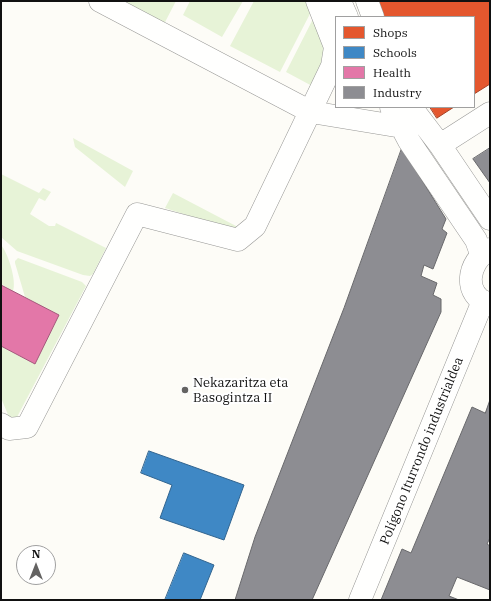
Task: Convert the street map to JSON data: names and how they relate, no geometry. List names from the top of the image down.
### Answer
{
  "streets": {
    "street": ["Polígono Iturrondo industrialdea"]
  },
  "places": ["Nekazaritza eta Basogintza II"],
  "legend": [
    "Shops",
    "Schools",
    "Health",
    "Industry"
  ],
  "north": "top"
}
